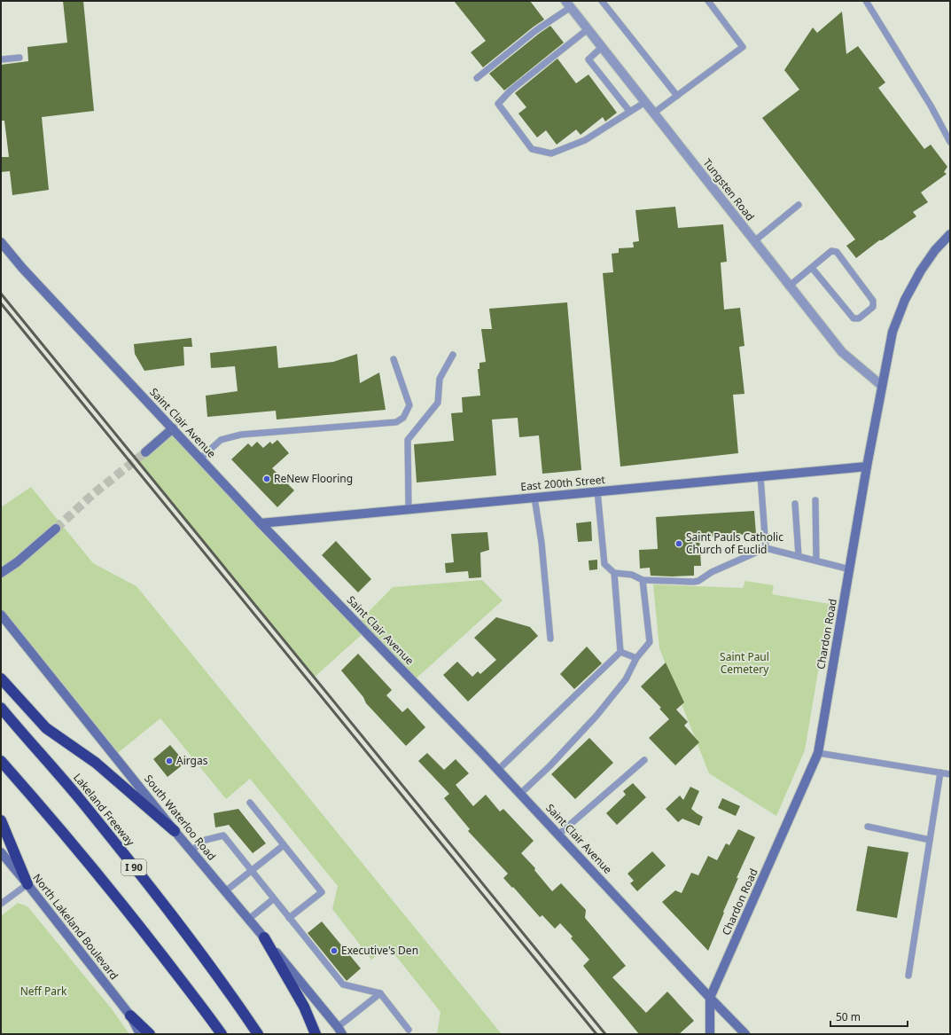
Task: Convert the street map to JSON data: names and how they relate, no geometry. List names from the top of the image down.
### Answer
{
  "streets": {
    "highway": ["Lakeland Freeway", "I 90"],
    "street": [
      "Tungsten Road",
      "Saint Clair Avenue",
      "East 200th Street",
      "Chardon Road",
      "South Waterloo Road",
      "North Lakeland Boulevard"
    ]
  },
  "crossings": [
    ["Tungsten Road", "Chardon Road"],
    ["Saint Clair Avenue", "East 200th Street"],
    ["Saint Clair Avenue", "Chardon Road"],
    ["East 200th Street", "Chardon Road"]
  ],
  "parks": ["Saint Paul Cemetery", "Neff Park"],
  "places": [
    "ReNew Flooring",
    "Saint Pauls Catholic Church of Euclid",
    "Airgas",
    "Executive's Den"
  ],
  "scale_bar": "50 m"
}
